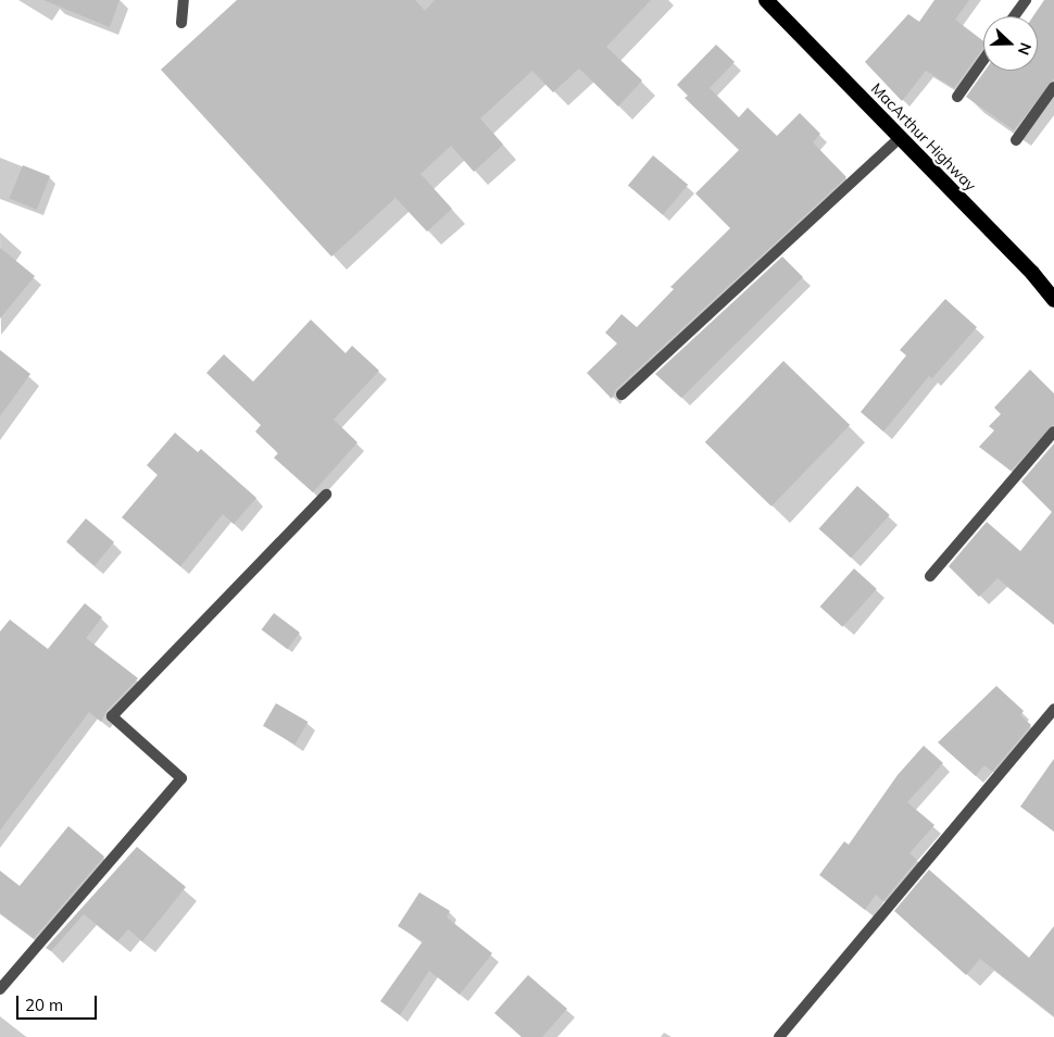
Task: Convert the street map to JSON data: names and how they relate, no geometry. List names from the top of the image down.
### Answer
{
  "streets": {
    "highway": ["MacArthur Highway"]
  },
  "scale_bar": "20 m",
  "north": "right"
}
